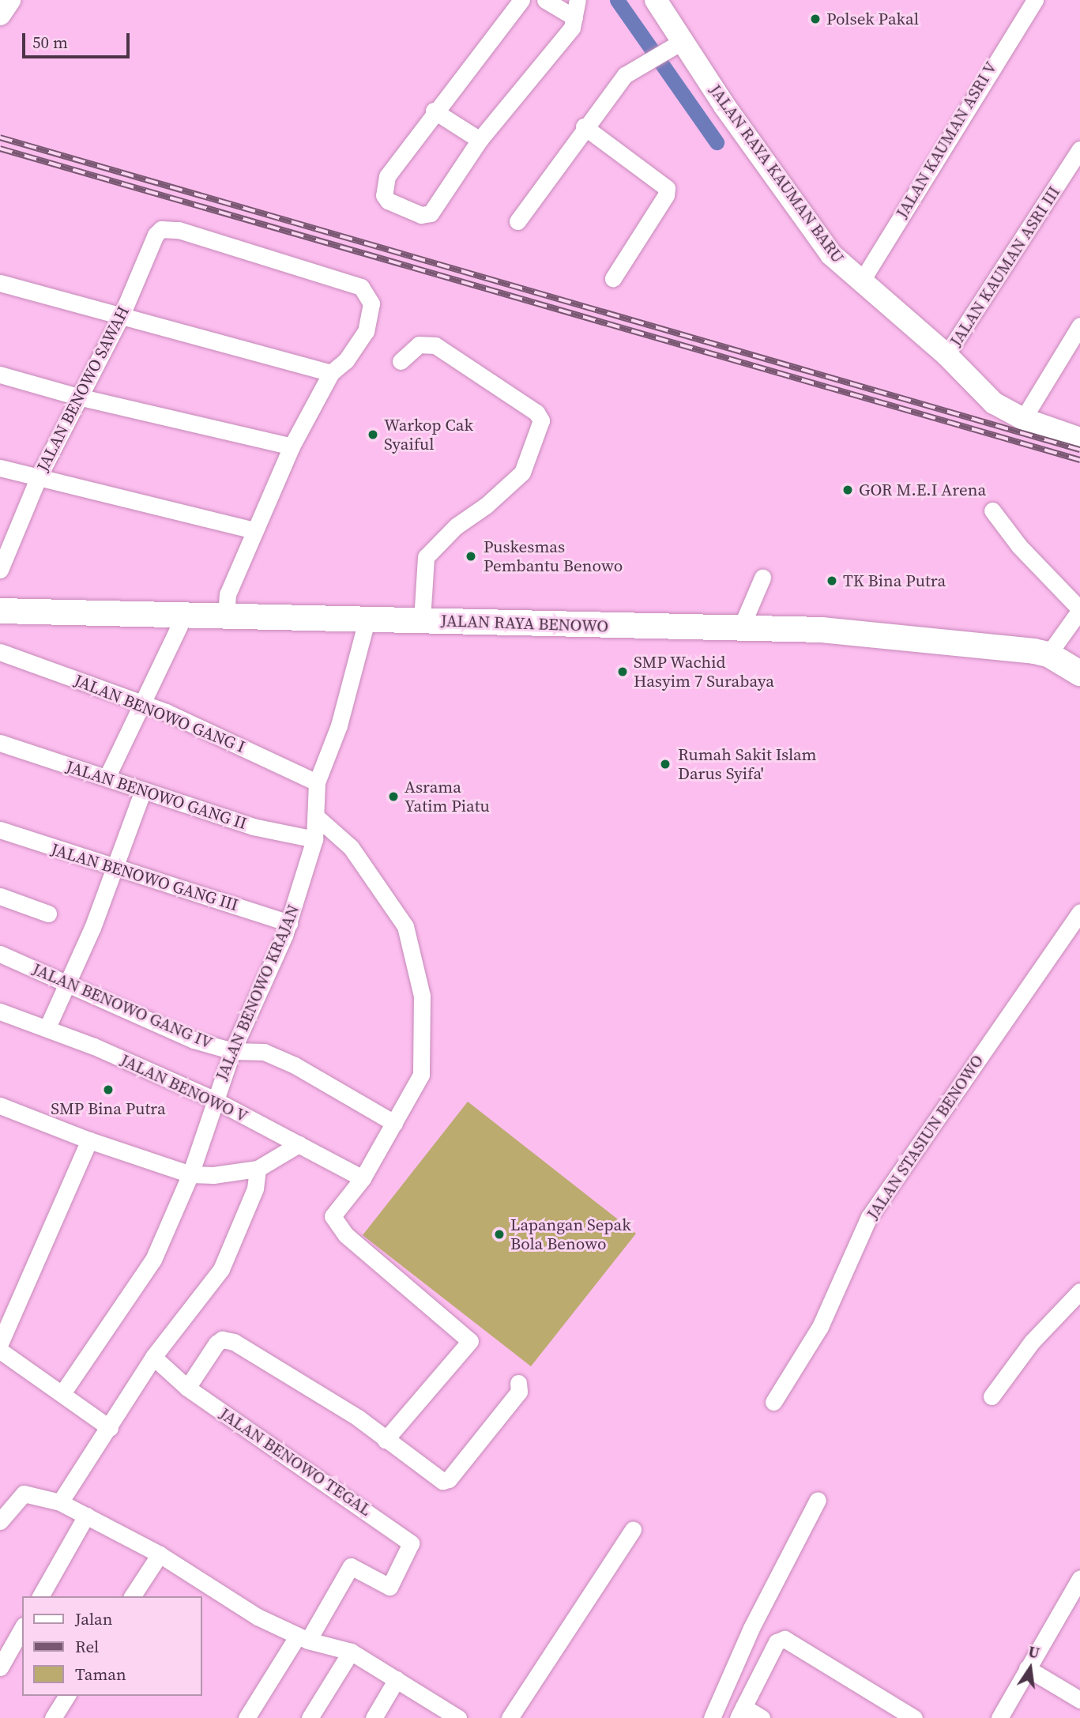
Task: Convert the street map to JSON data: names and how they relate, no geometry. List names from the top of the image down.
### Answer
{
  "streets": {
    "main road": ["JALAN RAYA BENOWO"],
    "street": [
      "JALAN KAUMAN ASRI V",
      "JALAN RAYA KAUMAN BARU",
      "JALAN KAUMAN ASRI III",
      "JALAN BENOWO SAWAH",
      "JALAN BENOWO GANG I",
      "JALAN BENOWO GANG II",
      "JALAN BENOWO GANG III",
      "JALAN BENOWO KRAJAN",
      "JALAN BENOWO GANG IV",
      "JALAN BENOWO V",
      "JALAN STASIUN BENOWO",
      "JALAN BENOWO TEGAL"
    ]
  },
  "crossings": [
    ["JALAN KAUMAN ASRI V", "JALAN RAYA KAUMAN BARU"],
    ["JALAN RAYA KAUMAN BARU", "JALAN KAUMAN ASRI III"],
    ["JALAN RAYA BENOWO", "JALAN BENOWO KRAJAN"],
    ["JALAN BENOWO GANG I", "JALAN BENOWO KRAJAN"],
    ["JALAN BENOWO GANG II", "JALAN BENOWO KRAJAN"],
    ["JALAN BENOWO GANG III", "JALAN BENOWO KRAJAN"],
    ["JALAN BENOWO KRAJAN", "JALAN BENOWO GANG IV"],
    ["JALAN BENOWO KRAJAN", "JALAN BENOWO V"]
  ],
  "places": [
    "Polsek Pakal",
    "Warkop Cak Syaiful",
    "GOR M.E.I Arena",
    "Puskesmas Pembantu Benowo",
    "TK Bina Putra",
    "SMP Wachid Hasyim 7 Surabaya",
    "Rumah Sakit Islam Darus Syifa'",
    "Asrama Yatim Piatu",
    "SMP Bina Putra",
    "Lapangan Sepak Bola Benowo"
  ],
  "legend": ["Jalan", "Rel", "Taman"],
  "scale_bar": "50 m",
  "north": "top"
}
